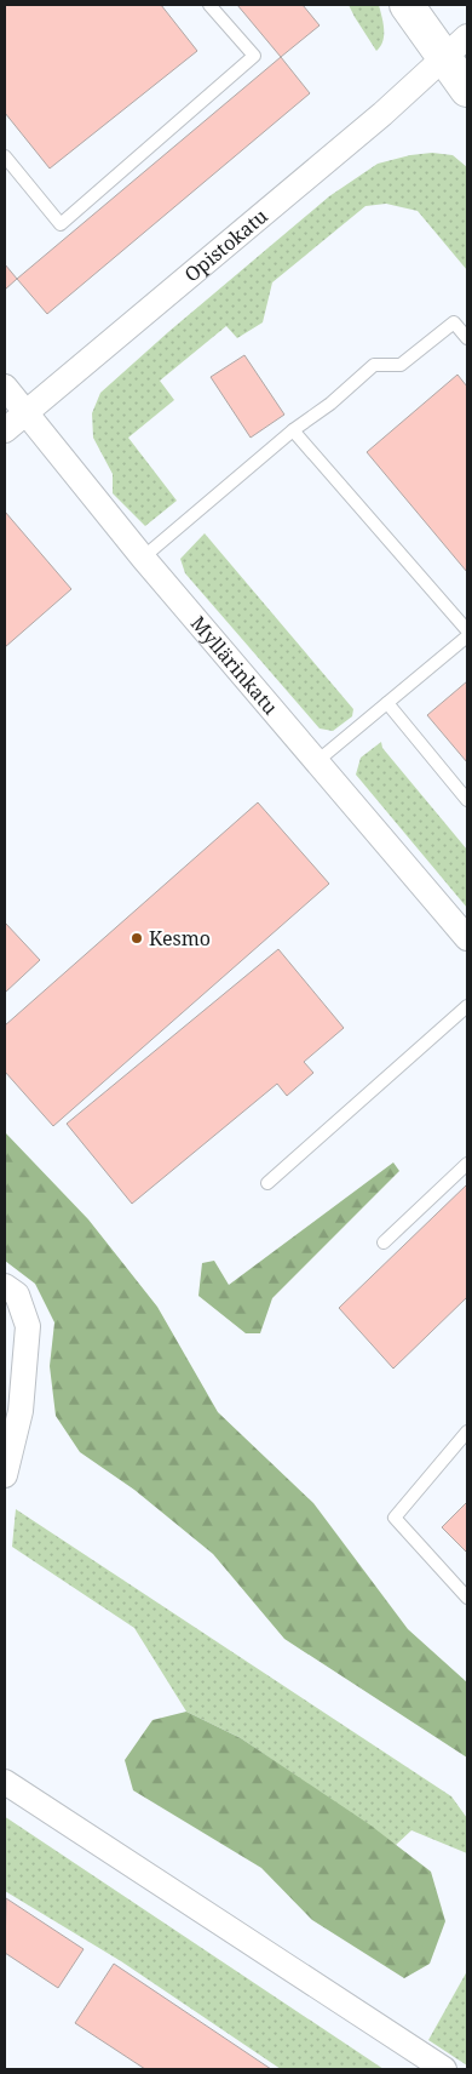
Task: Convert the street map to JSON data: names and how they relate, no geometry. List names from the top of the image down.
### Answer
{
  "streets": {
    "street": ["Opistokatu", "Myllärinkatu"]
  },
  "crossings": [
    ["Opistokatu", "Myllärinkatu"]
  ],
  "places": ["Kesmo"]
}
